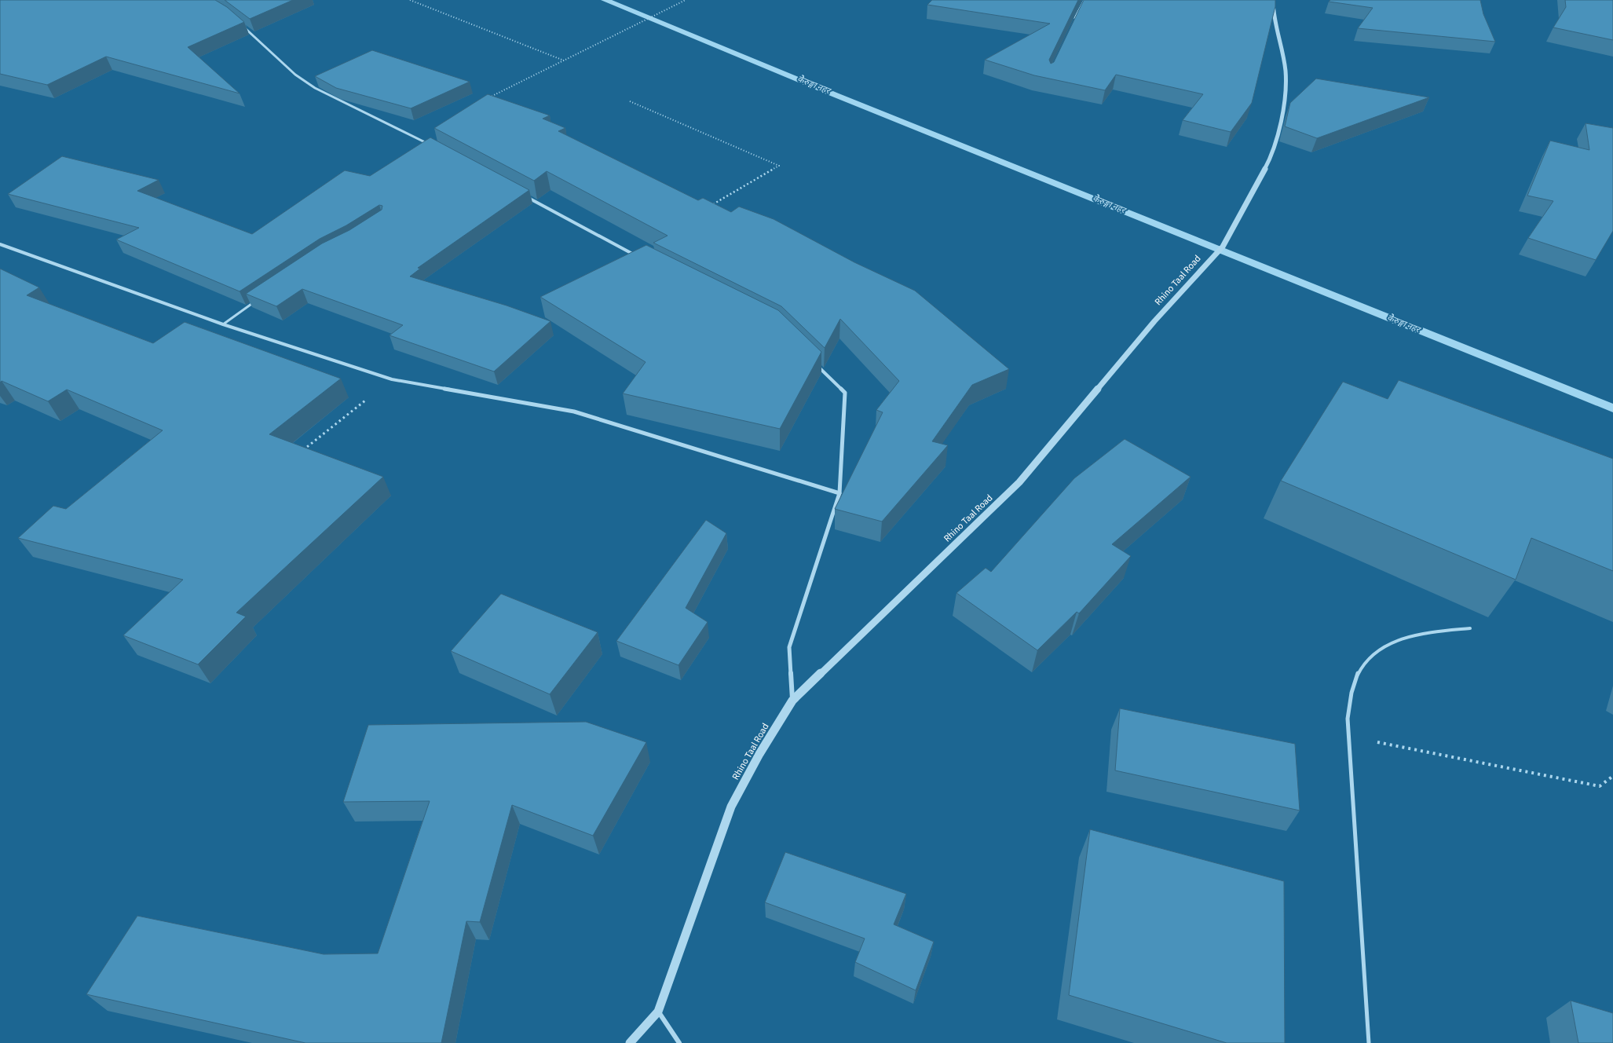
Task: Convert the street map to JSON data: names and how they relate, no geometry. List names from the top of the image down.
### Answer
{
  "streets": {
    "street": ["Rhino Taal Road"]
  },
  "water": ["केेरुङ्गा नहर"]
}
